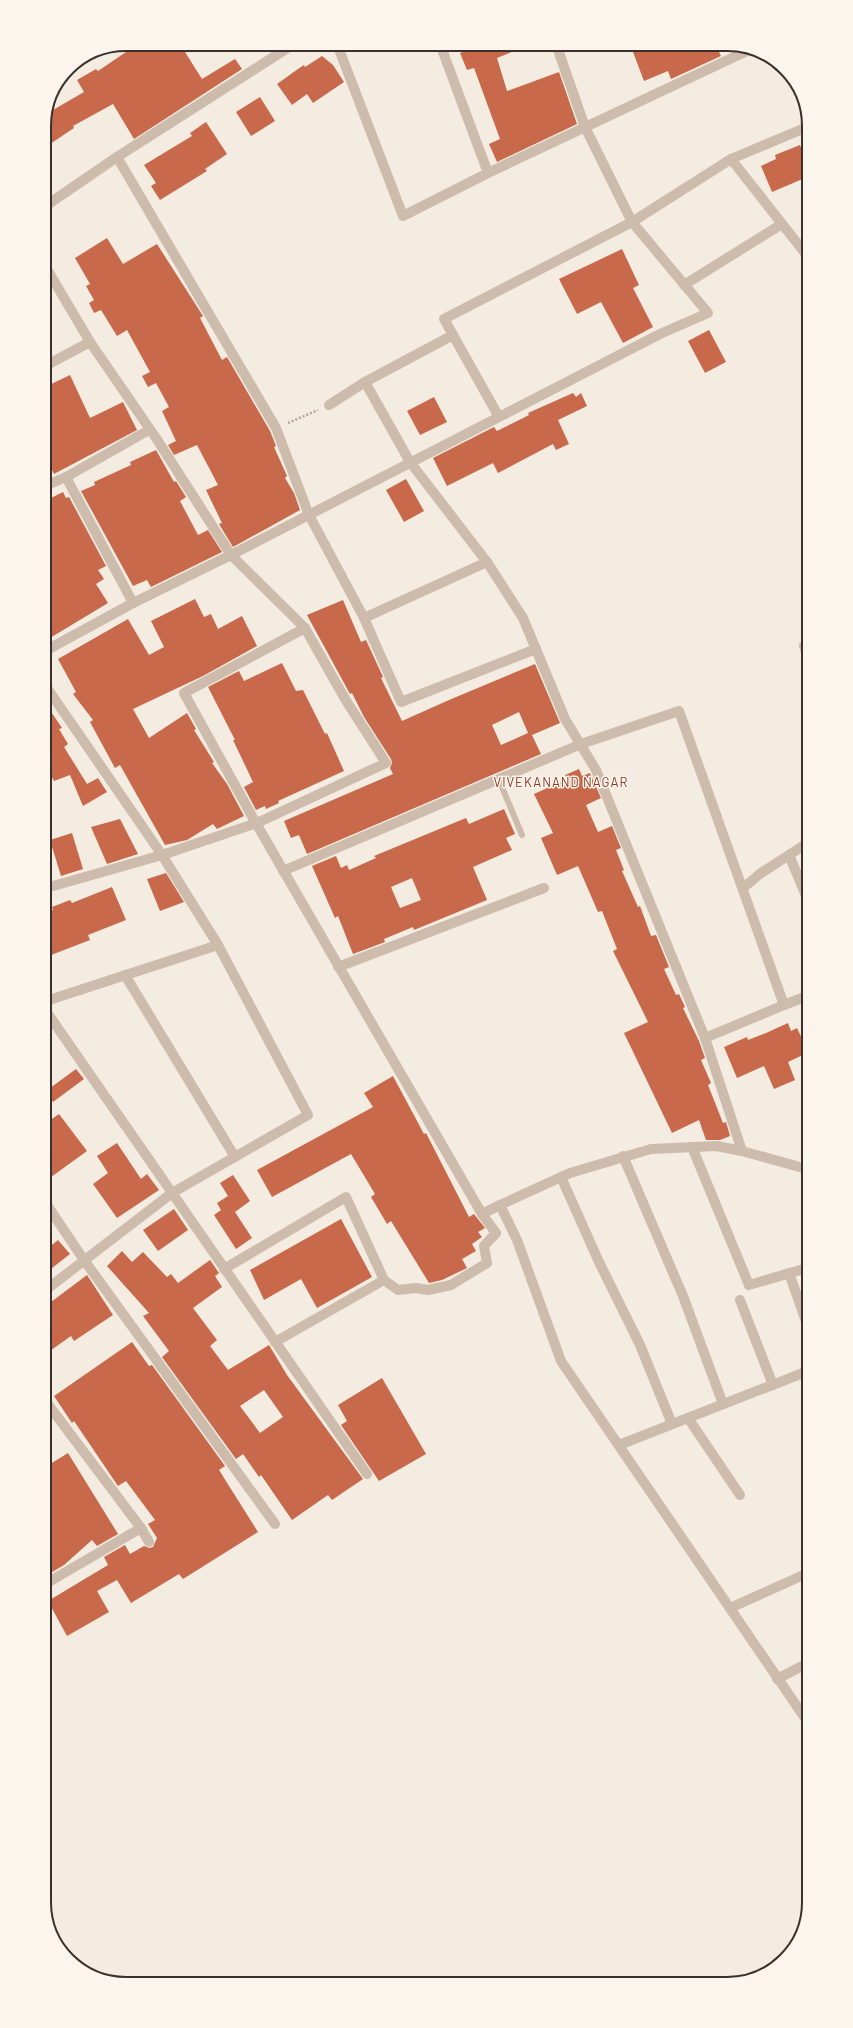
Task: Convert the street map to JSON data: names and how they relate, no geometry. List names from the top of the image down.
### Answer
{
  "districts": ["VIVEKANAND NAGAR"]
}
